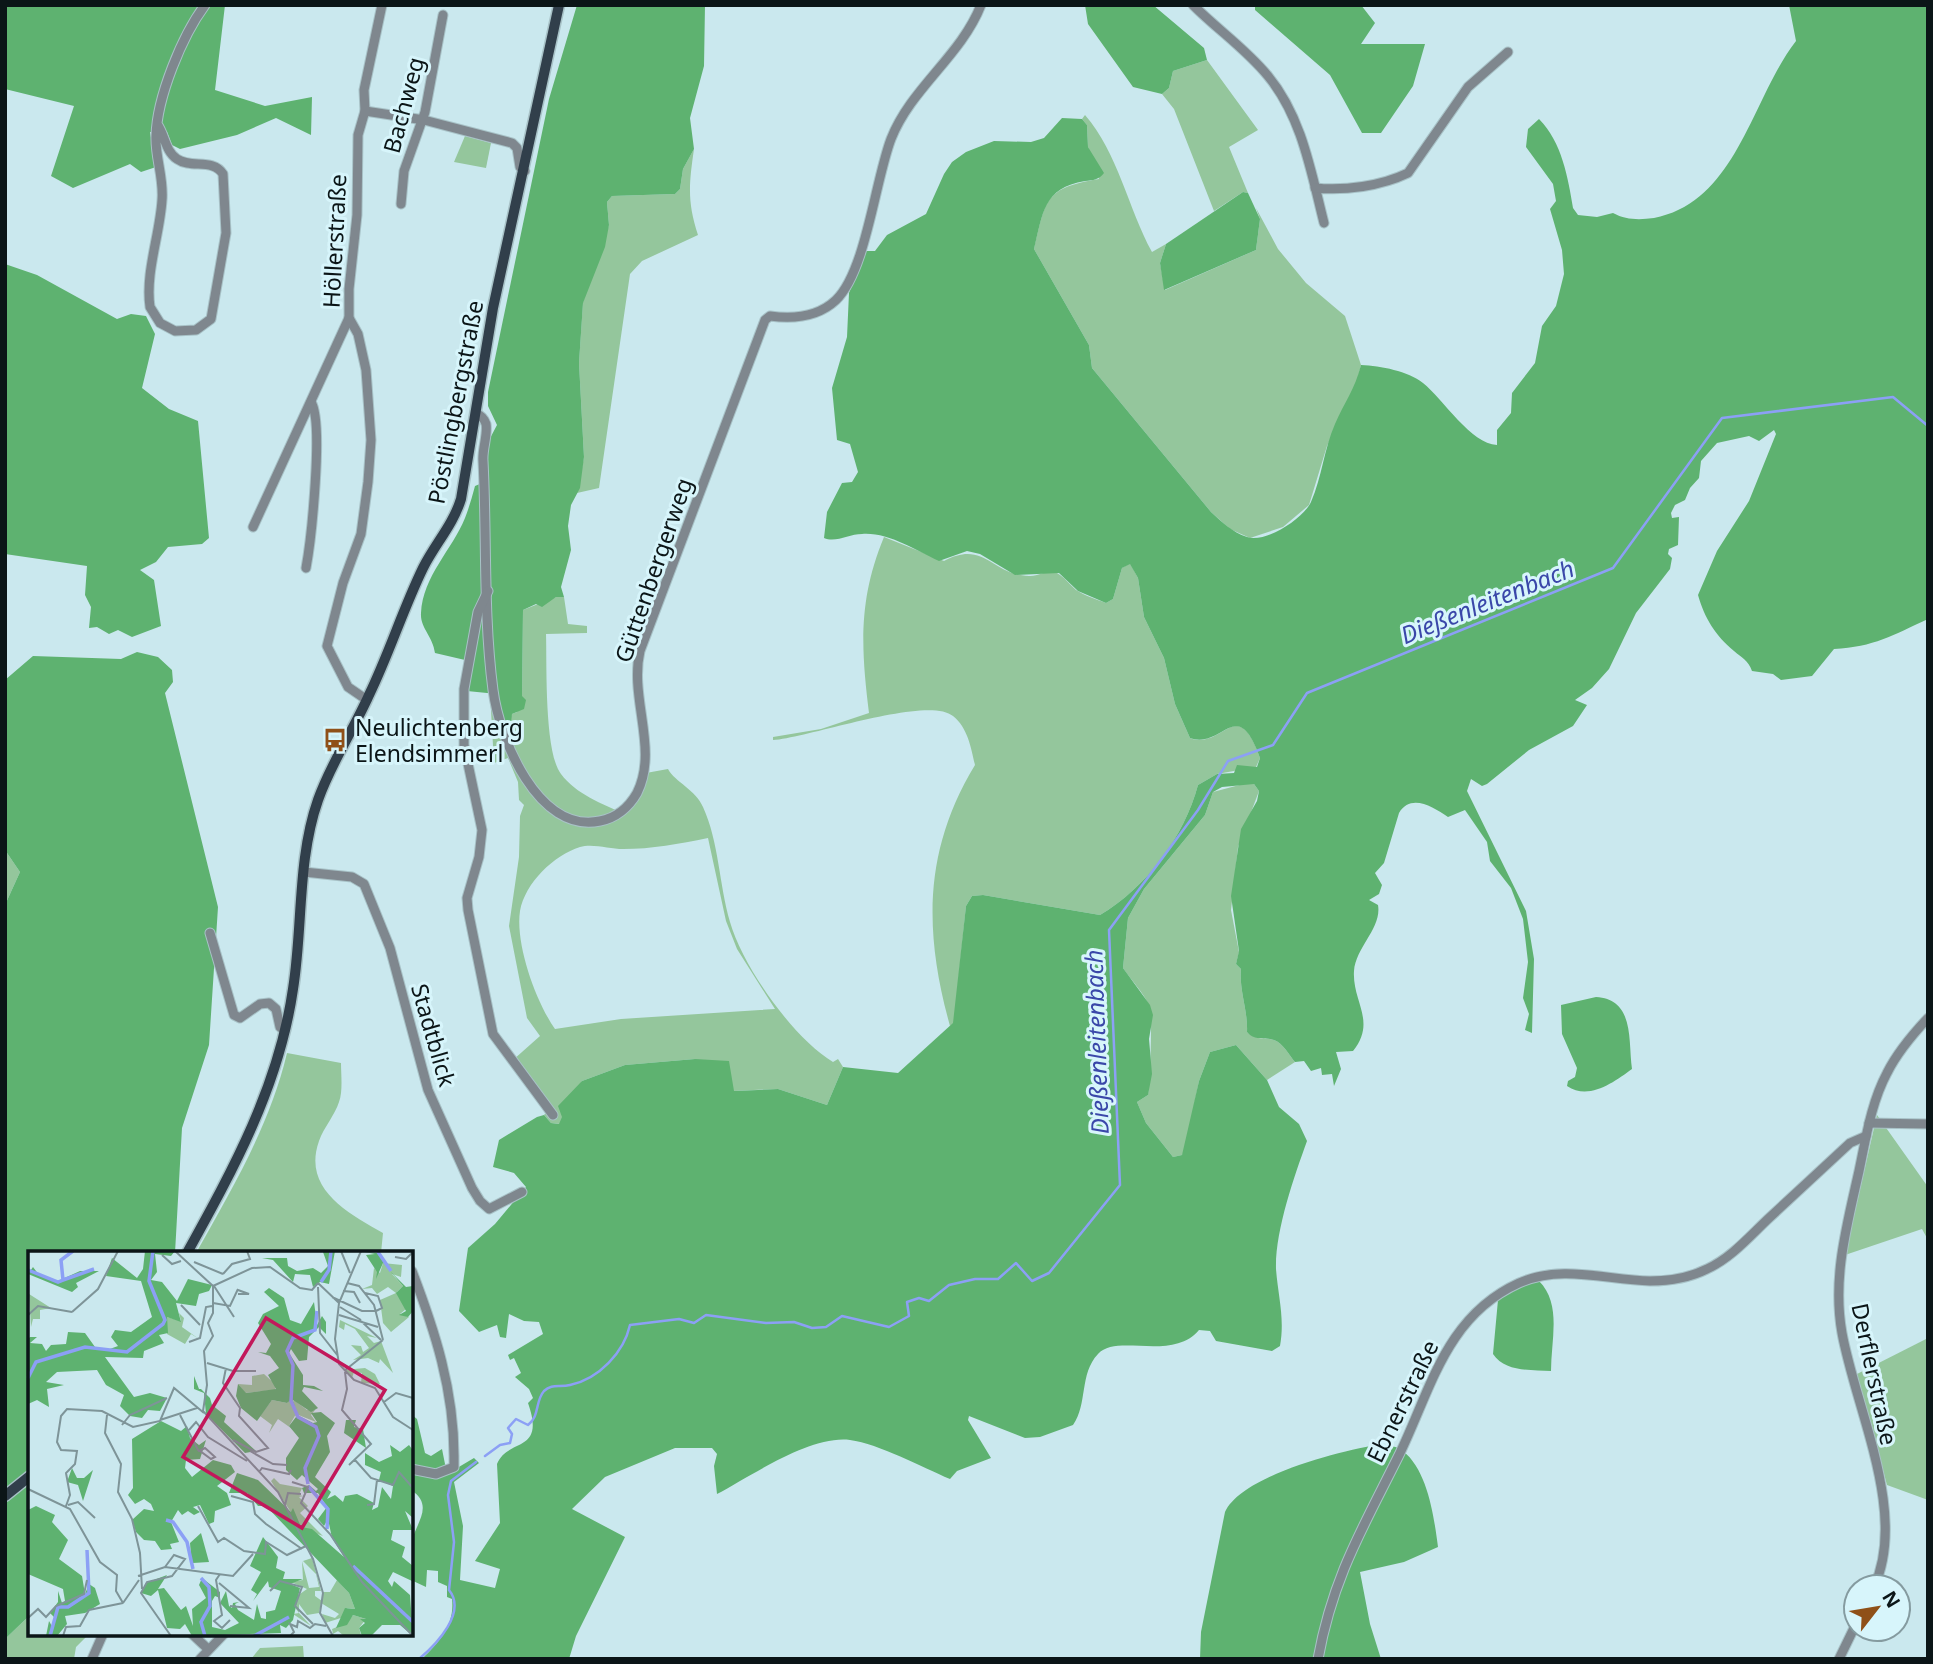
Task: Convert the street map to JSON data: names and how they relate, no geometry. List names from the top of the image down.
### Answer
{
  "streets": {
    "main road": ["Pöstlingbergstraße"],
    "street": [
      "Bachweg",
      "Höllerstraße",
      "Güttenbergerweg",
      "Stadtblick",
      "Derflerstraße",
      "Ebnerstraße"
    ]
  },
  "crossings": [
    ["Höllerstraße", "Pöstlingbergstraße"],
    ["Pöstlingbergstraße", "Güttenbergerweg"],
    ["Pöstlingbergstraße", "Stadtblick"],
    ["Derflerstraße", "Ebnerstraße"]
  ],
  "water": ["Dießenleitenbach"],
  "places": {
    "bus stop": ["Neulichtenberg Elendsimmerl"]
  },
  "north": "top right"
}
